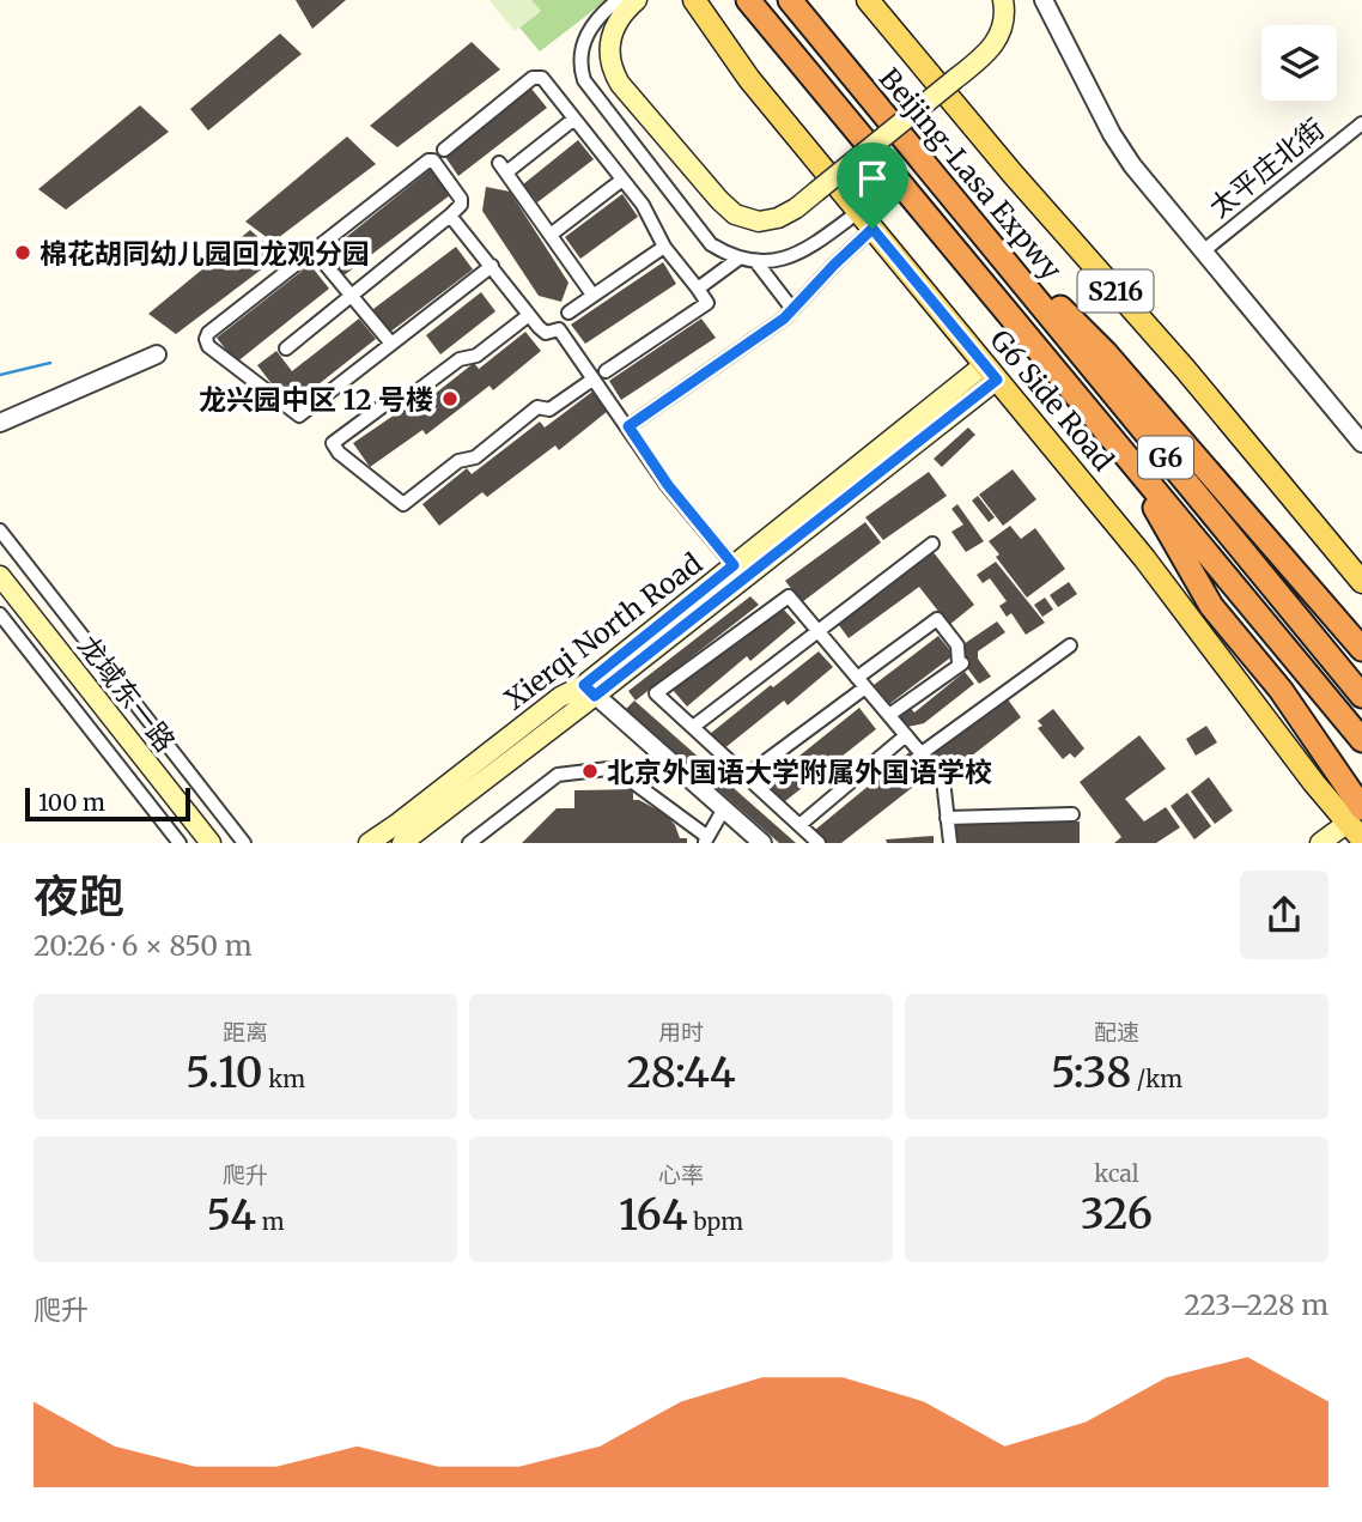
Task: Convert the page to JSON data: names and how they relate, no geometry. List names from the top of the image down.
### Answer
{
  "streets": {
    "highway": ["Beijing-Lasa Expwy", "G6"],
    "main road": [
      "S216",
      "G6 Side Road",
      "Xierqi North Road",
      "龙域东一路"
    ],
    "street": ["太平庄北街"]
  },
  "crossings": [
    ["G6 Side Road", "Xierqi North Road"]
  ],
  "places": ["棉花胡同幼儿园回龙观分园", "龙兴园中区 12 号楼", "北京外国语大学附属外国语学校"],
  "scale_bar": "100 m",
  "page": {
    "scale": "100 m",
    "heading": ["夜跑", "20:26 · 6 × 850 m"],
    "stats": [
      ["距离", "5.10 km"],
      ["用时", "28:44"],
      ["配速", "5:38 /km"],
      ["爬升", "54 m"],
      ["心率", "164 bpm"],
      ["kcal", "326"]
    ],
    "chart": ["爬升", "223–228 m"]
  }
}
